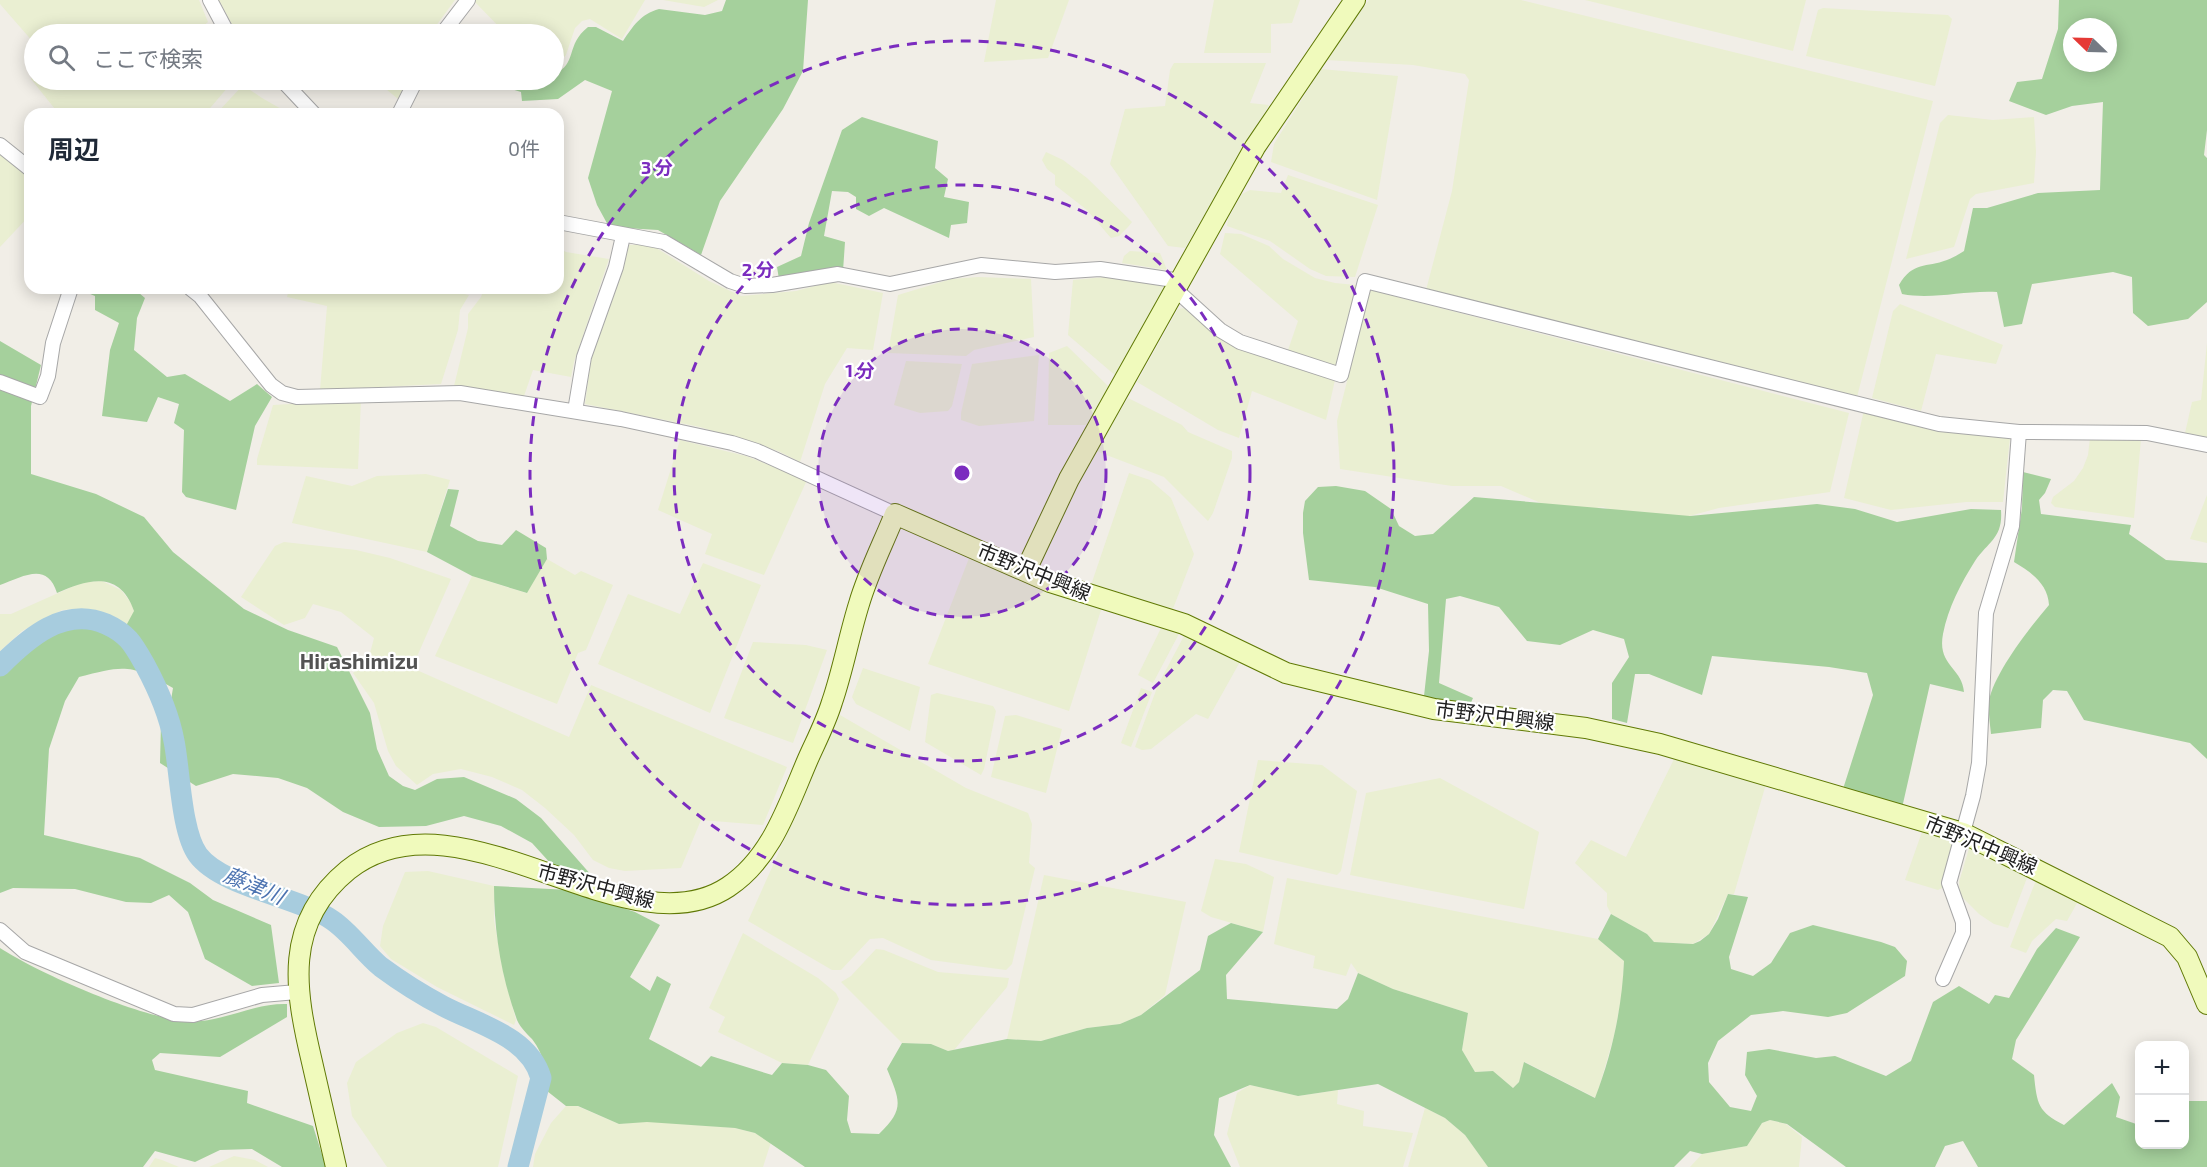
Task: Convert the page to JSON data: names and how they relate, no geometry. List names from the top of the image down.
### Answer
{
  "streets": {
    "main road": ["市野沢中興線"]
  },
  "districts": ["Hirashimizu"],
  "water": ["藤津川"],
  "north": "top left",
  "page": {
    "search": "ここで検索",
    "heading": ["周辺", "0件"],
    "map_buttons": ["+", "−"]
  },
  "rings": ["3 分", "2 分", "1 分"]
}
